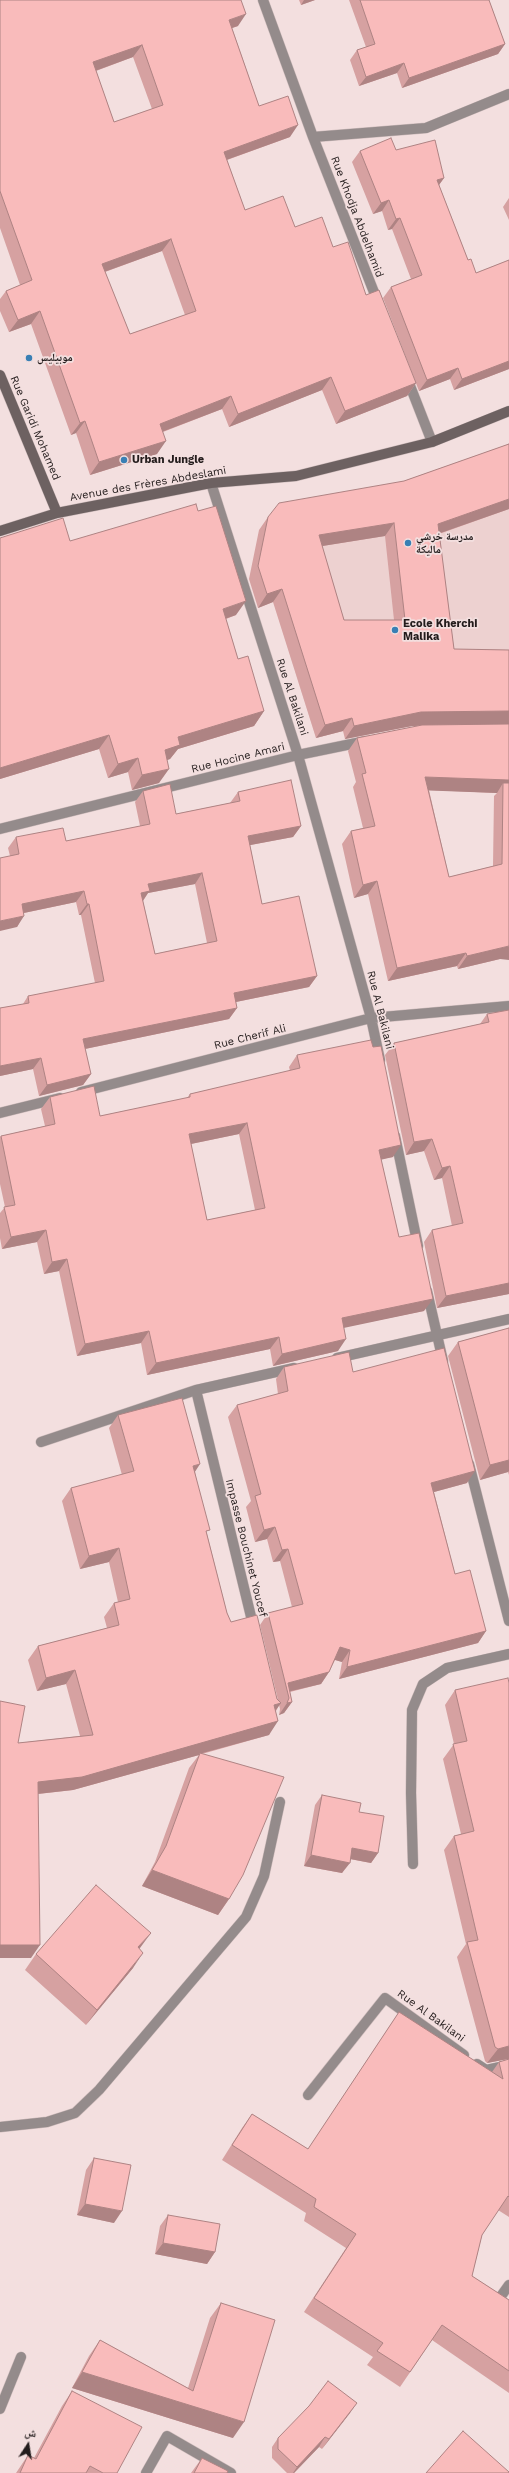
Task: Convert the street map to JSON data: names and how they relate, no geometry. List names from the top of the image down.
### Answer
{
  "streets": {
    "main road": ["Rue Garidi Mohamed", "Avenue des Frères Abdeslami"],
    "street": [
      "Rue Khodja Abdelhamid",
      "Rue Al Bakilani",
      "Rue Hocine Amari",
      "Rue Cherif Ali",
      "Impasse Bouchinet Youcef"
    ]
  },
  "crossings": [
    ["Rue Garidi Mohamed", "Avenue des Frères Abdeslami"],
    ["Avenue des Frères Abdeslami", "Rue Al Bakilani"],
    ["Rue Al Bakilani", "Rue Hocine Amari"],
    ["Rue Al Bakilani", "Rue Cherif Ali"]
  ],
  "places": [
    "موبيليس",
    "Urban Jungle",
    "مدرسة خرشي ماليكة",
    "Ecole Kherchi Malika"
  ],
  "north": "top"
}
